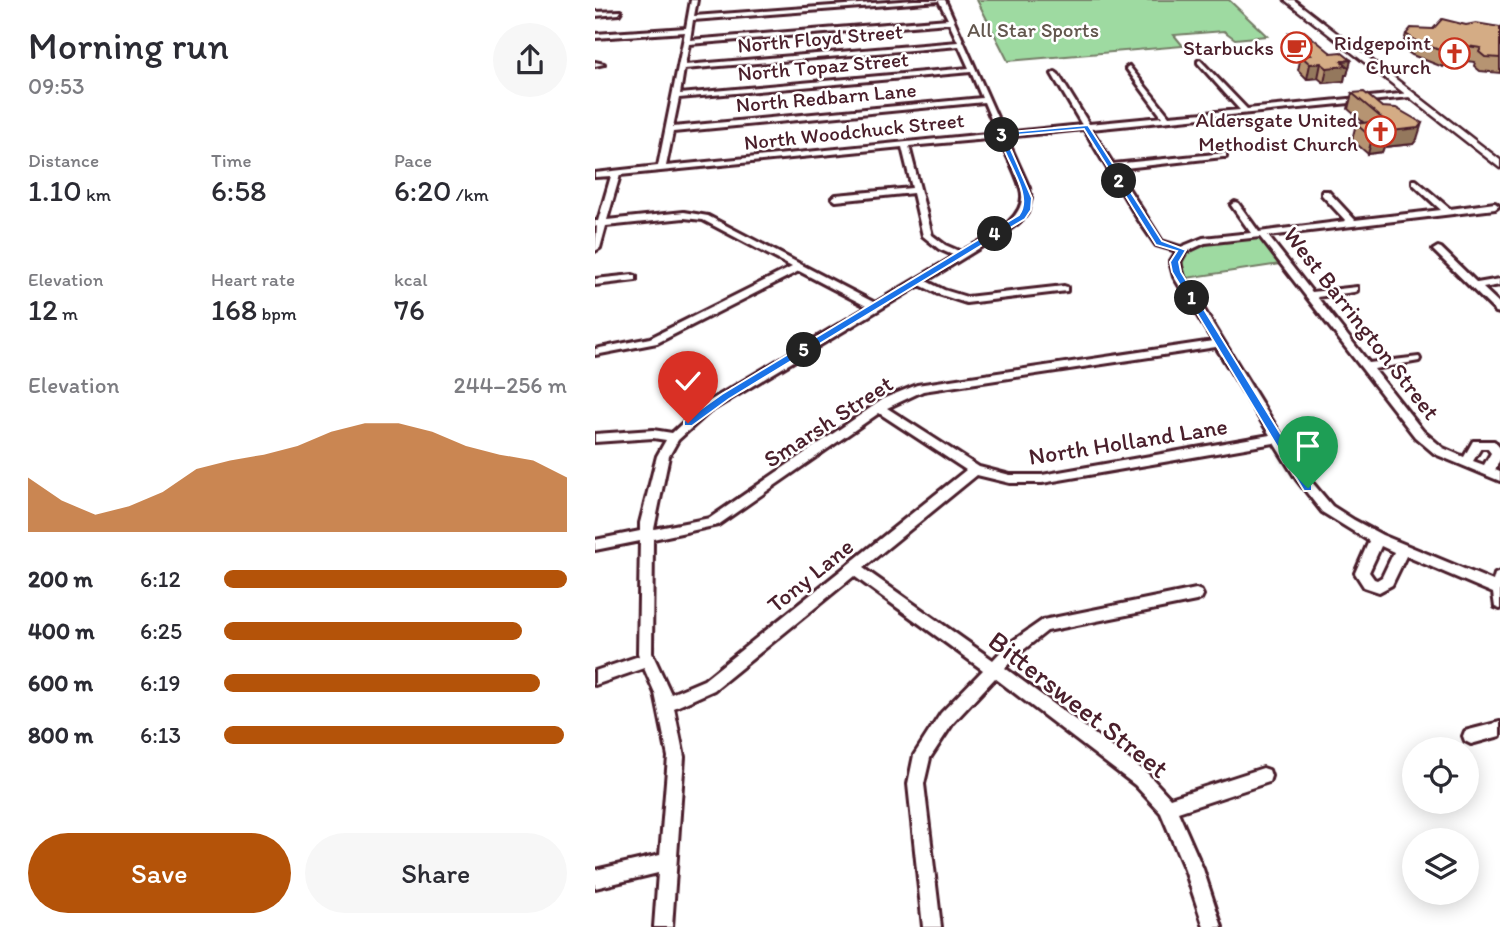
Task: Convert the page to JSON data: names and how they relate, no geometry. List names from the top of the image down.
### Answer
{
  "streets": {
    "street": [
      "North Floyd Street",
      "North Topaz Street",
      "North Redbarn Lane",
      "North Woodchuck Street",
      "West Barrington Street",
      "Smarsh Street",
      "North Holland Lane",
      "Tony Lane",
      "Bittersweet Street"
    ]
  },
  "crossings": [
    ["Smarsh Street", "North Holland Lane"],
    ["North Holland Lane", "Tony Lane"],
    ["Tony Lane", "Bittersweet Street"]
  ],
  "parks": ["All Star Sports"],
  "places": {
    "cafe": ["Starbucks"],
    "church": ["Ridgepoint Church", "Aldersgate United Methodist Church"]
  },
  "page": {
    "heading": ["Morning run", "09:53"],
    "pins": [
      "3",
      "2",
      "4",
      "1",
      "5"
    ],
    "stats": [
      ["Distance", "1.10 km"],
      ["Time", "6:58"],
      ["Pace", "6:20 /km"],
      ["Elevation", "12 m"],
      ["Heart rate", "168 bpm"],
      ["kcal", "76"]
    ],
    "chart": ["Elevation", "244–256 m"],
    "list": [
      {
        "name": "200 m",
        "note": "6:12"
      },
      {
        "name": "400 m",
        "note": "6:25"
      },
      {
        "name": "600 m",
        "note": "6:19"
      },
      {
        "name": "800 m",
        "note": "6:13"
      }
    ],
    "buttons": ["Save", "Share"]
  }
}
